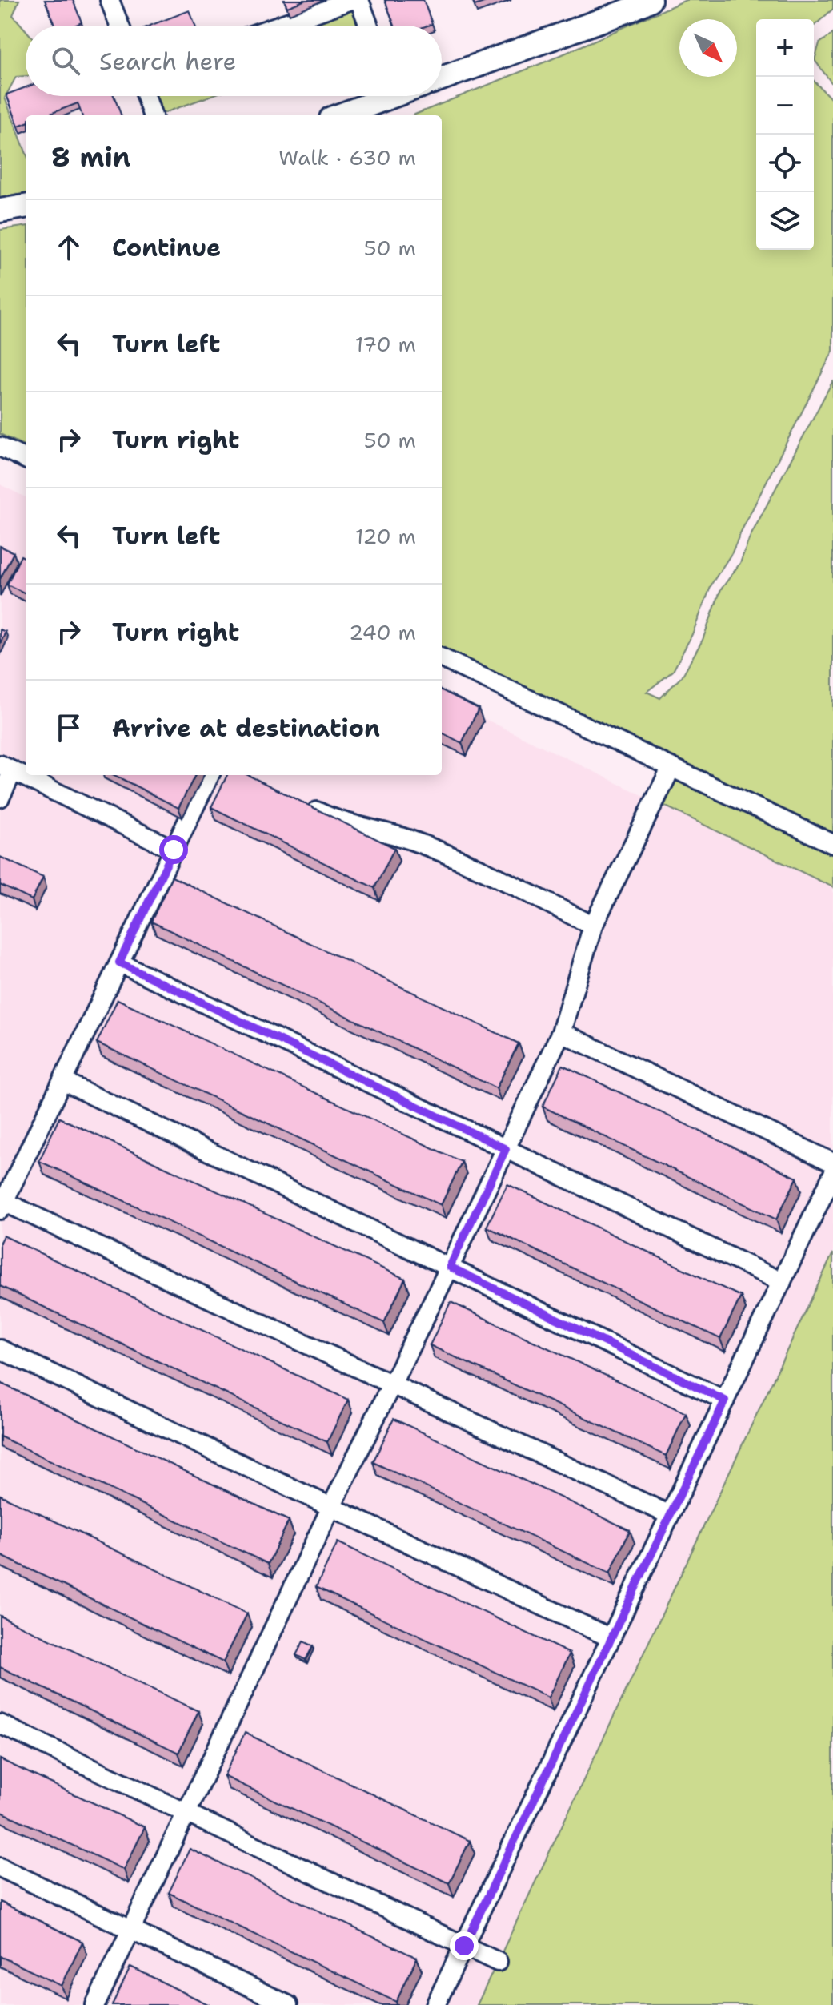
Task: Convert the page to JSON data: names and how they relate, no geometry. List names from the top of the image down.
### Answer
{
  "north": "bottom right",
  "page": {
    "map_buttons": ["+", "−"],
    "search": "Search here",
    "heading": ["8 min", "Walk · 630 m"],
    "list": [
      ["Continue", "50 m"],
      ["Turn left", "170 m"],
      ["Turn right", "50 m"],
      ["Turn left", "120 m"],
      ["Turn right", "240 m"],
      "Arrive at destination"
    ]
  }
}
